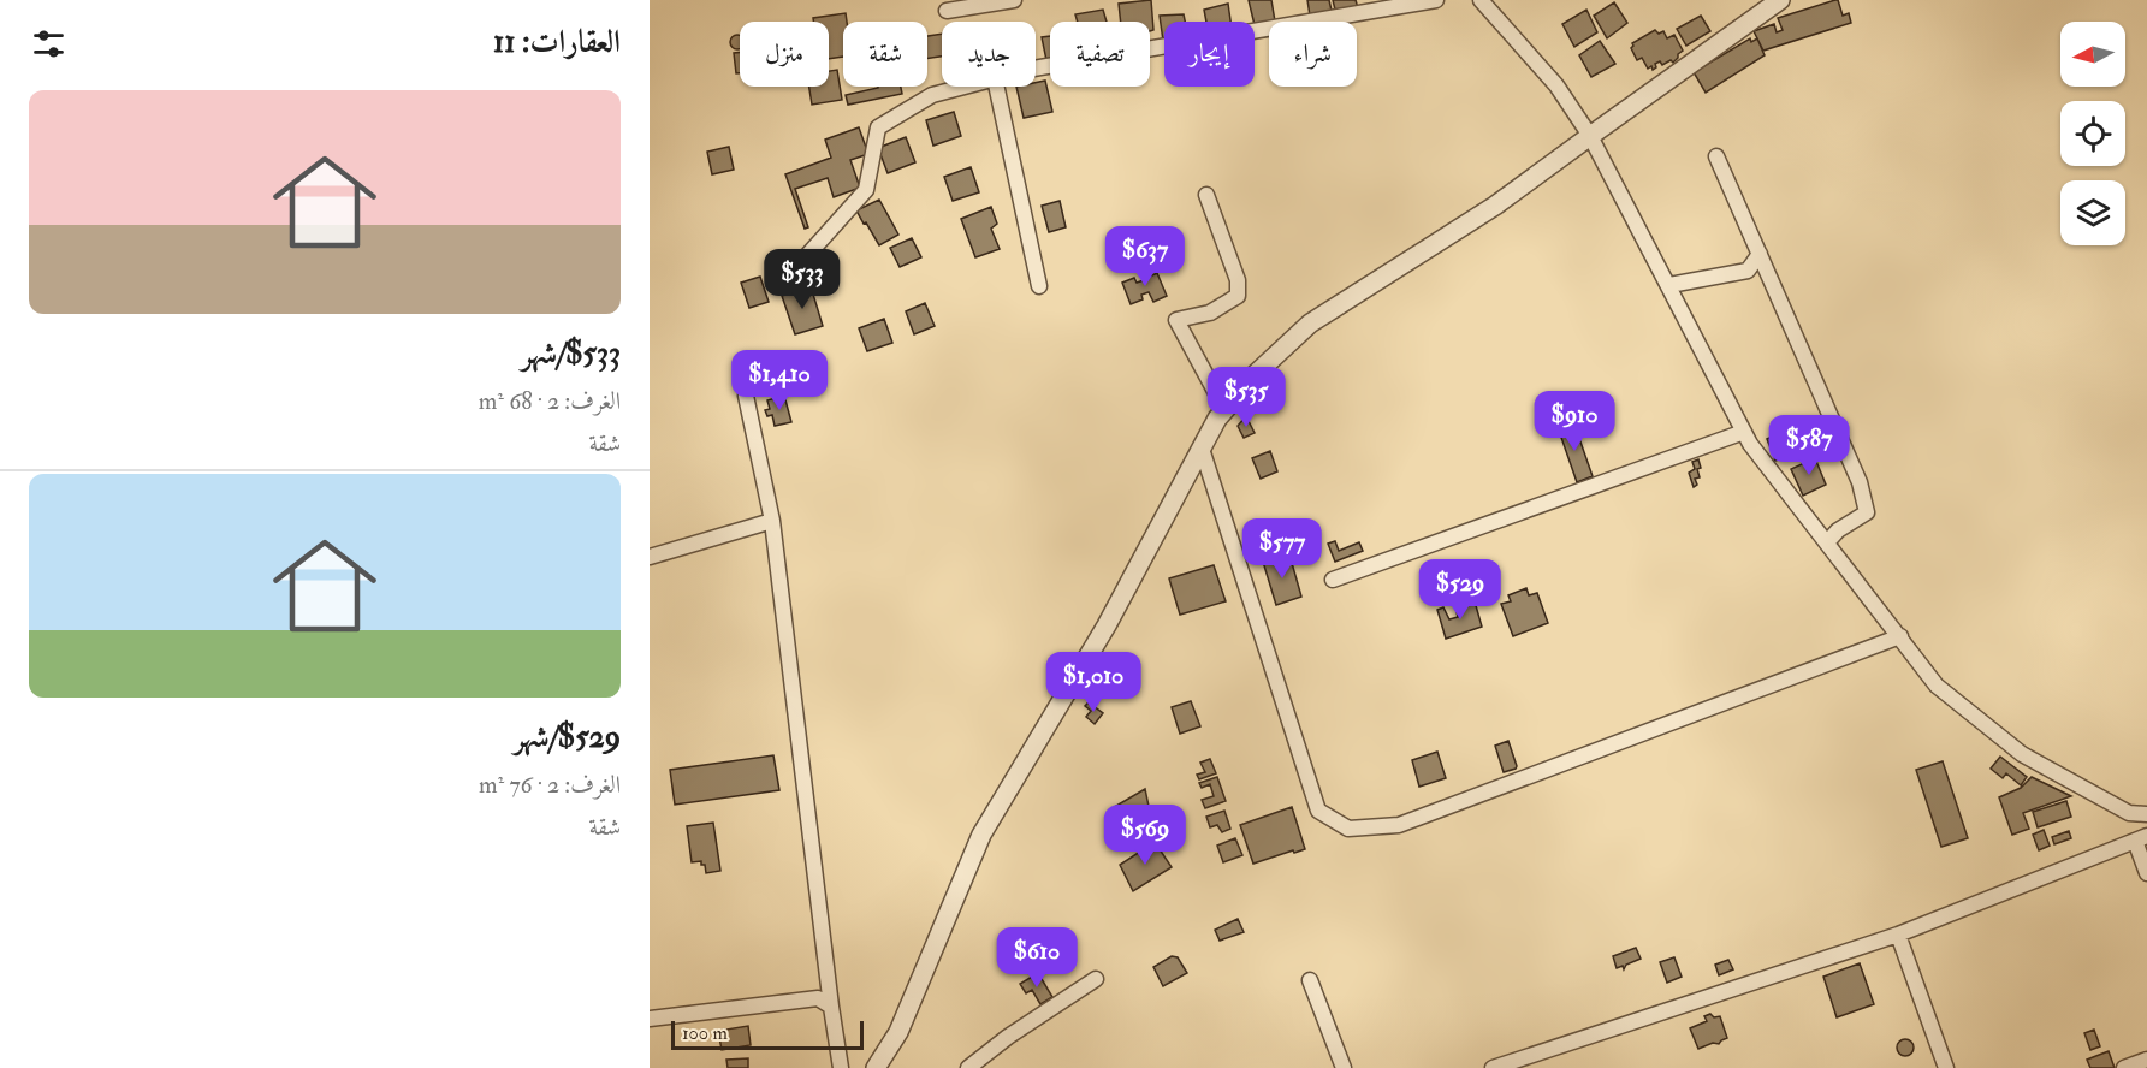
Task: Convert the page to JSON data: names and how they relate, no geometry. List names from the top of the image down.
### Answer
{
  "scale_bar": "100 m",
  "north": "left",
  "page": {
    "heading": "العقارات: 11",
    "chip": [
      "شراء",
      "إيجار",
      "تصفية",
      "جديد",
      "شقة",
      "منزل"
    ],
    "list": [
      {
        "name": "$533/شهر",
        "note": "الغرف: 2 · 68 m² · شقة"
      },
      {
        "name": "$529/شهر",
        "note": "الغرف: 2 · 76 m² · شقة"
      }
    ],
    "price": [
      "$637",
      "$533",
      "$1,410",
      "$535",
      "$910",
      "$587",
      "$577",
      "$529",
      "$1,010",
      "$569",
      "$610"
    ],
    "scale": "100 m"
  }
}
